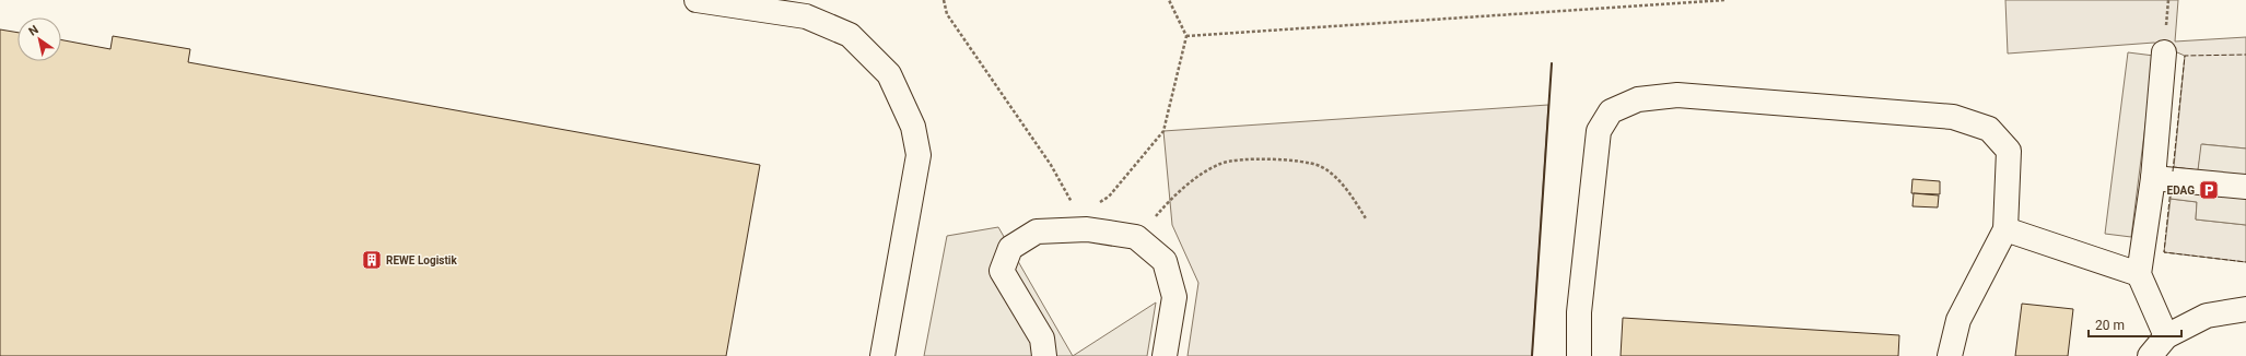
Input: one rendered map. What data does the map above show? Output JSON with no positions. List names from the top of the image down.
{
  "places": {
    "parking": ["EDAG"],
    "building": ["REWE Logistik"]
  },
  "scale_bar": "20 m",
  "north": "top left"
}
